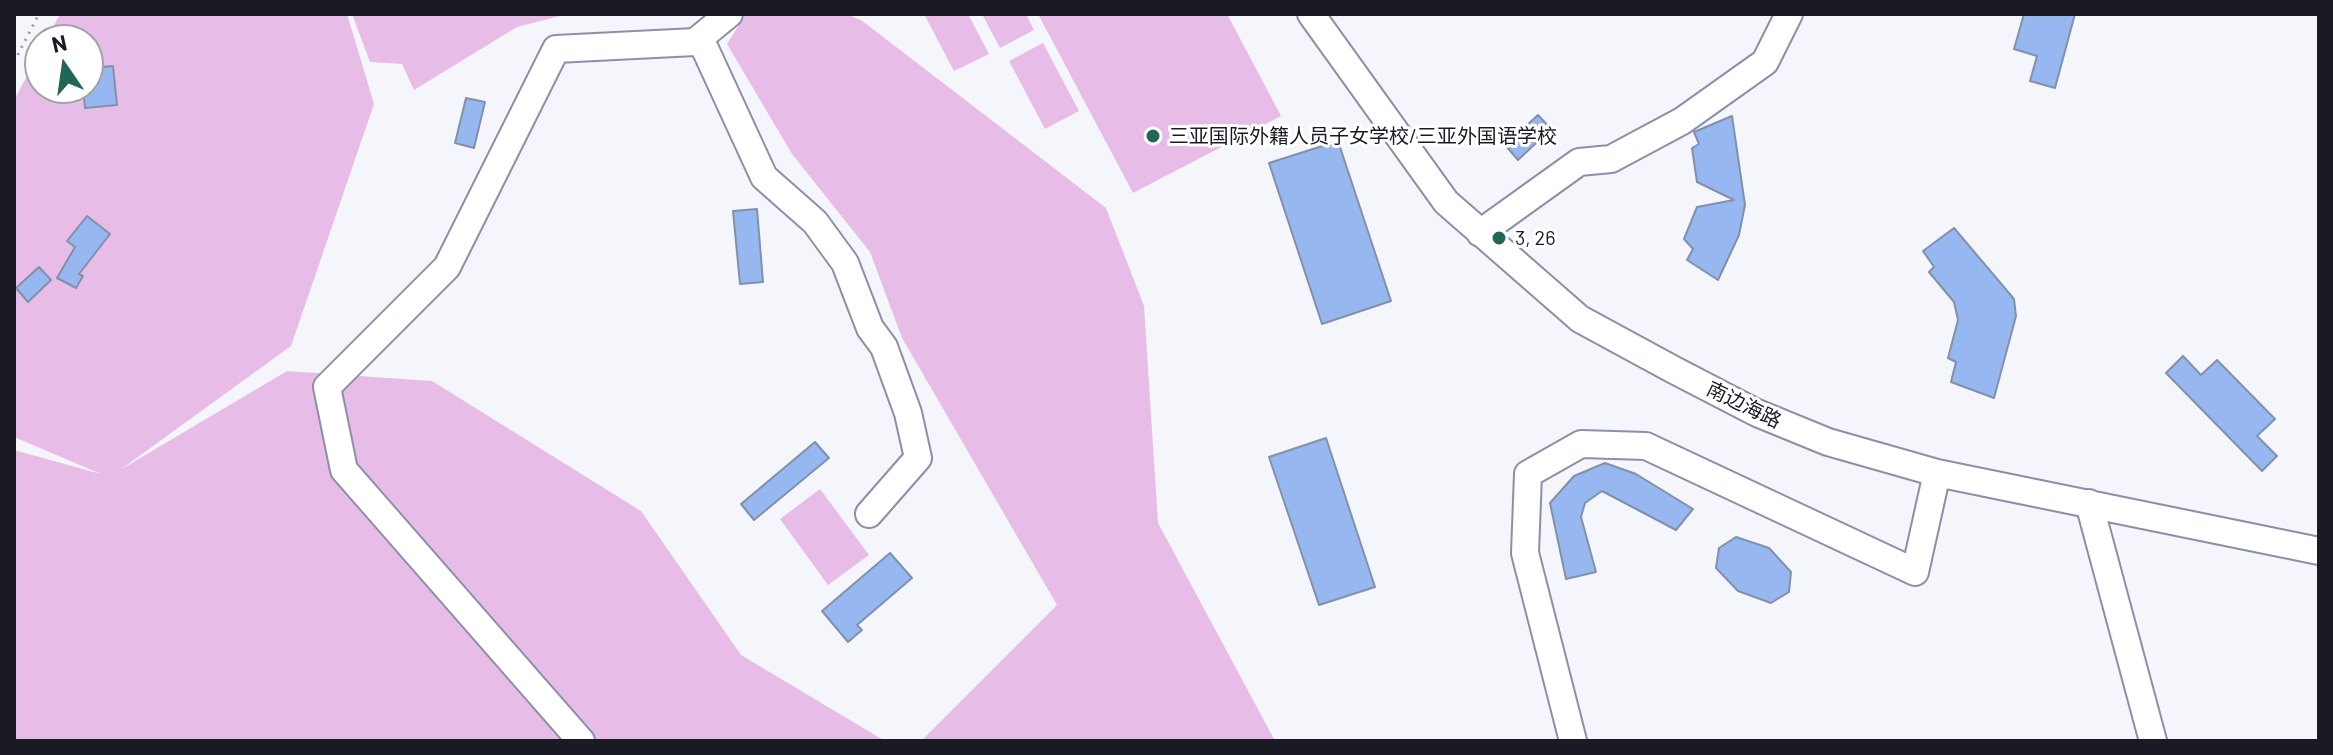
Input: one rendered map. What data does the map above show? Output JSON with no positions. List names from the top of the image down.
{
  "streets": {
    "street": ["南边海路"]
  },
  "places": ["三亚国际外籍人员子女学校/三亚外国语学校", "3, 26"],
  "north": "top"
}
